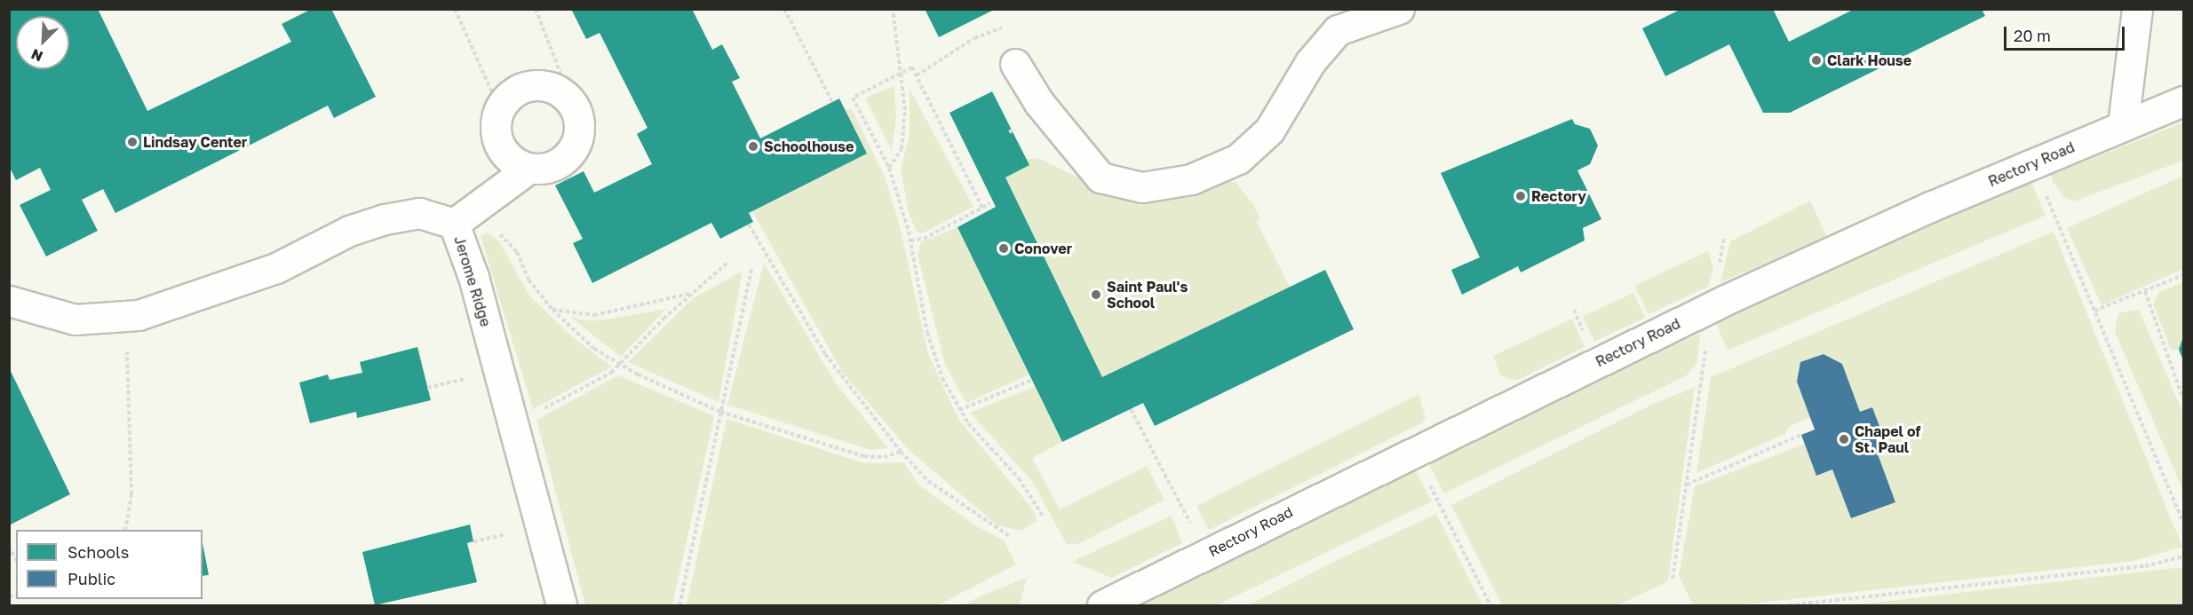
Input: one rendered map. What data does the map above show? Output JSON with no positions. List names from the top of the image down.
{
  "streets": {
    "street": ["Rectory Road", "Jerome Ridge"]
  },
  "places": [
    "Clark House",
    "Lindsay Center",
    "Schoolhouse",
    "Rectory",
    "Conover",
    "Saint Paul's School",
    "Chapel of St. Paul"
  ],
  "legend": ["Schools", "Public"],
  "scale_bar": "20 m",
  "north": "bottom left"
}
